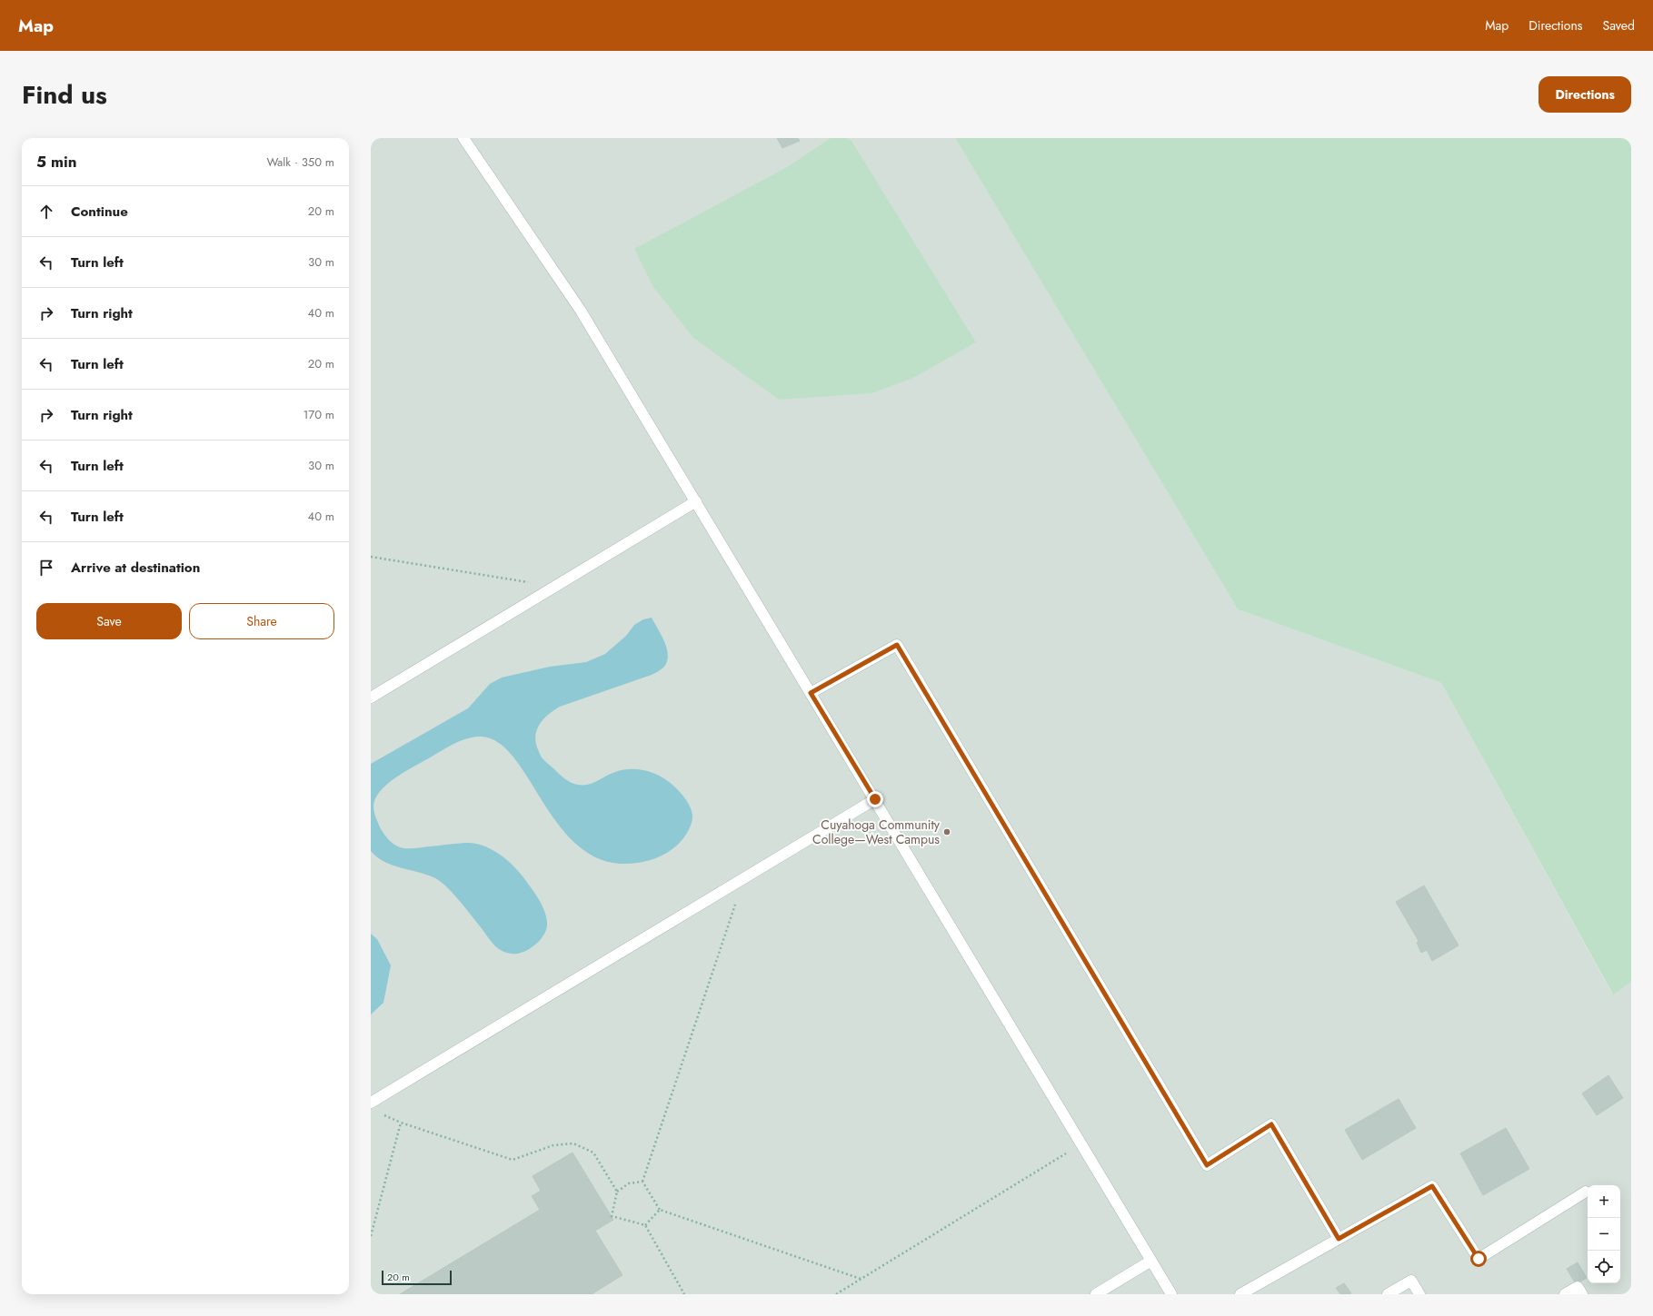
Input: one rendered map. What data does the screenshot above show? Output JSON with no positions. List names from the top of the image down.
{
  "places": ["Cuyahoga Community College—West Campus"],
  "scale_bar": "20 m",
  "page": {
    "header": "Map",
    "nav": ["Map", "Directions", "Saved"],
    "title": "Find us",
    "buttons": [
      "Directions",
      ["Save", "Share"]
    ],
    "heading": ["5 min", "Walk · 350 m"],
    "list": [
      ["Continue", "20 m"],
      ["Turn left", "30 m"],
      ["Turn right", "40 m"],
      ["Turn left", "20 m"],
      ["Turn right", "170 m"],
      ["Turn left", "30 m"],
      ["Turn left", "40 m"],
      "Arrive at destination"
    ],
    "map_buttons": ["+", "−"],
    "scale": "20 m"
  }
}
